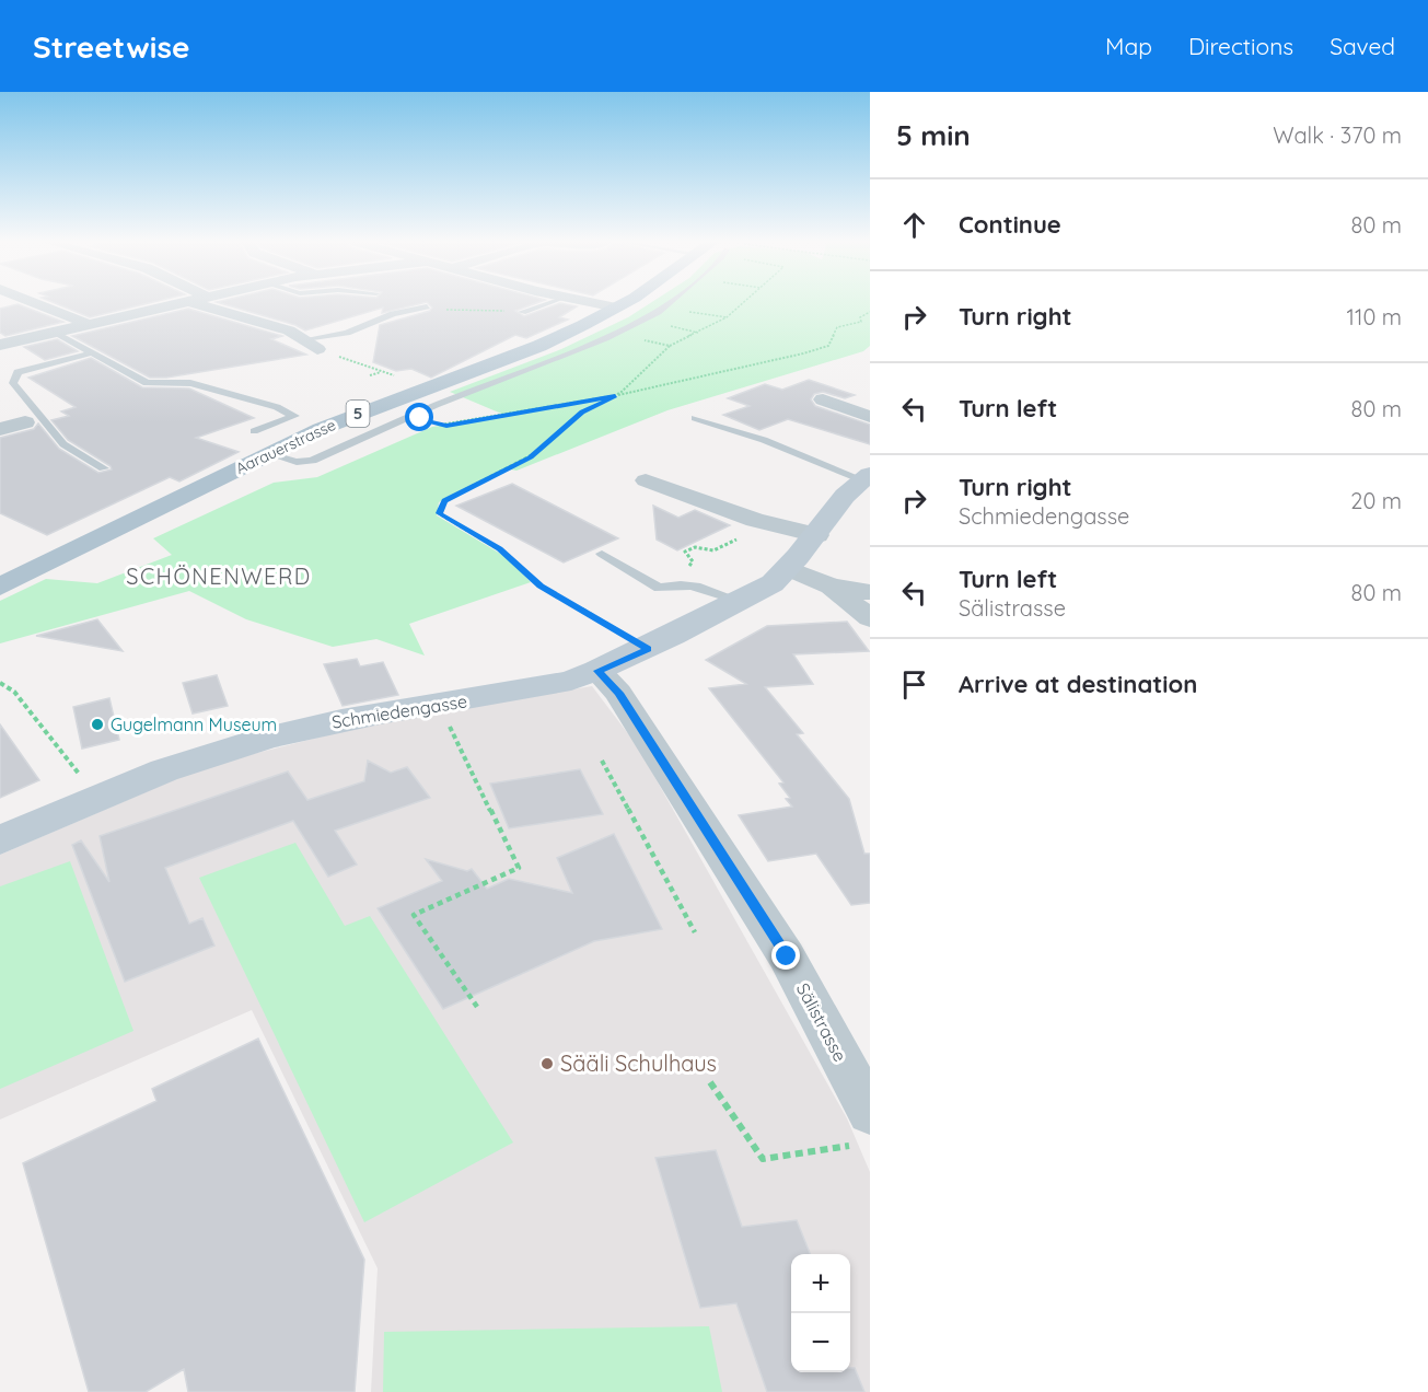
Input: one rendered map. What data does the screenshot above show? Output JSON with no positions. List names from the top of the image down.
{
  "streets": {
    "main road": ["5", "Aarauerstrasse"],
    "street": ["Schmiedengasse", "Sälistrasse"]
  },
  "crossings": [
    ["Schmiedengasse", "Sälistrasse"]
  ],
  "districts": ["SCHÖNENWERD"],
  "places": ["Gugelmann Museum", "Sääli Schulhaus"],
  "page": {
    "header": "Streetwise",
    "nav": ["Map", "Directions", "Saved"],
    "heading": ["5 min", "Walk · 370 m"],
    "list": [
      ["Continue", "80 m"],
      ["Turn right", "110 m"],
      ["Turn left", "80 m"],
      ["Turn right", "Schmiedengasse", "20 m"],
      ["Turn left", "Sälistrasse", "80 m"],
      "Arrive at destination"
    ],
    "map_buttons": ["+", "−"]
  }
}
